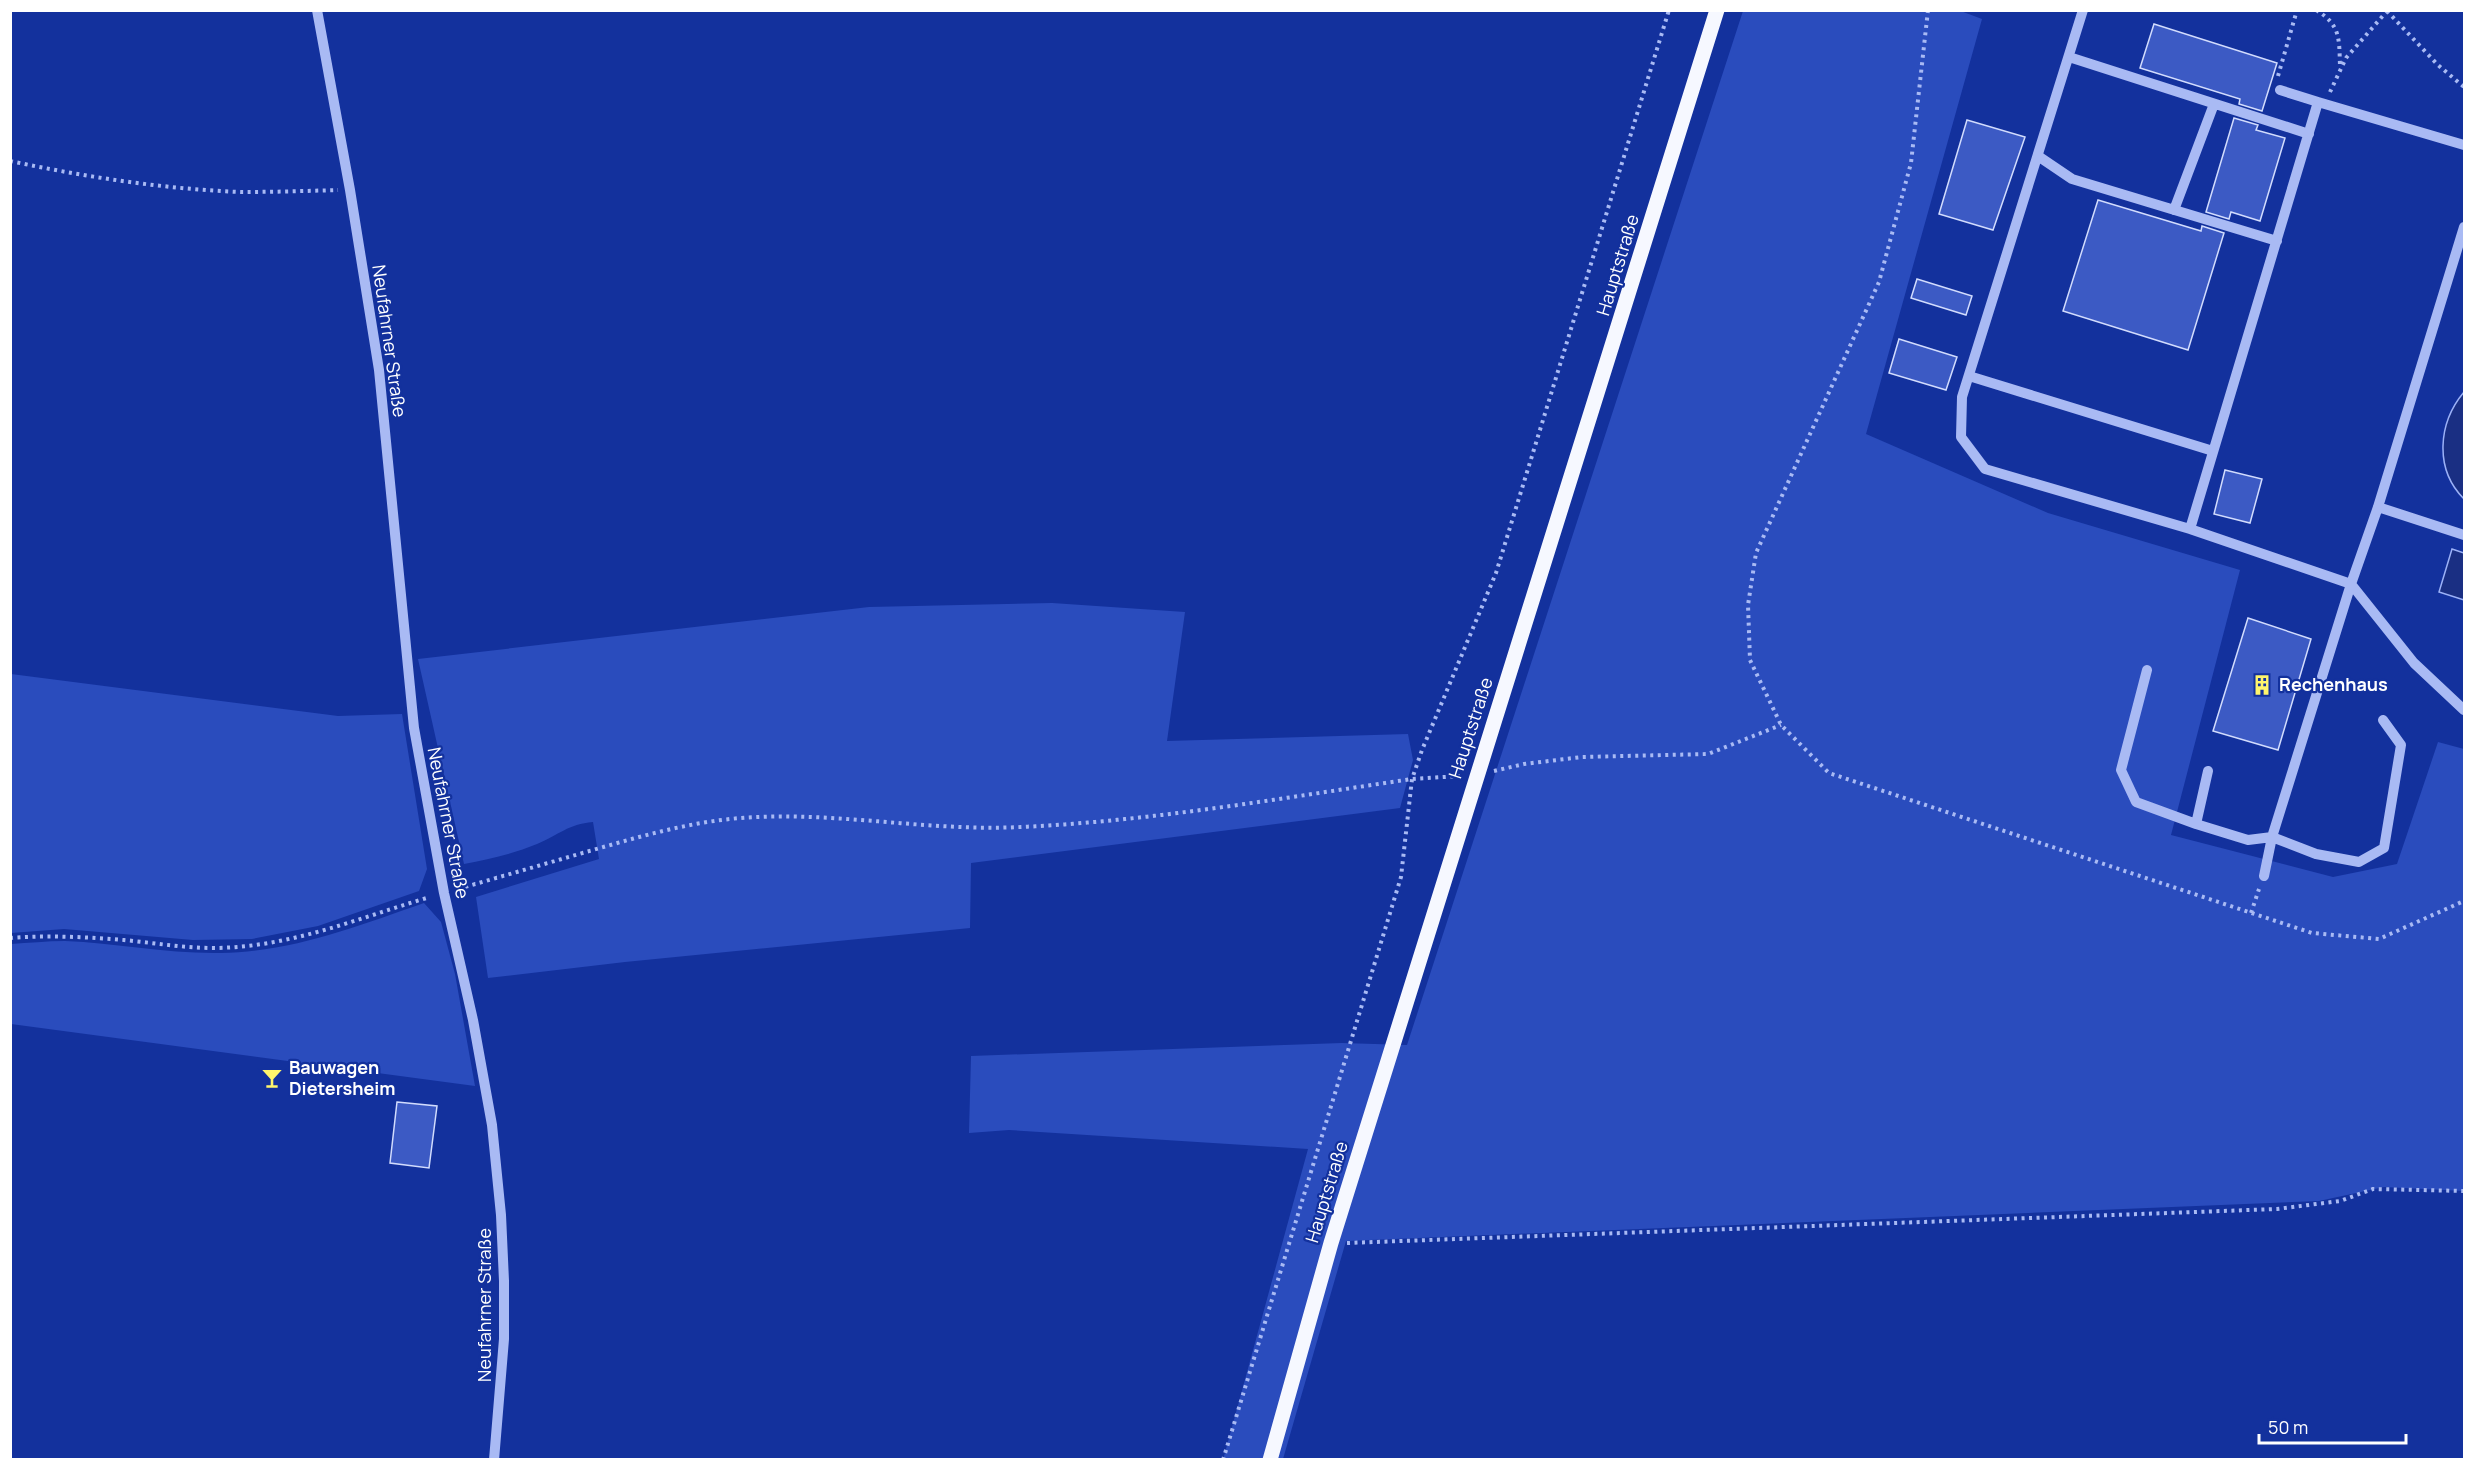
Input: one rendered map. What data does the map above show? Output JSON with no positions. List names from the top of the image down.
{
  "streets": {
    "main road": ["Hauptstraße"],
    "street": ["Neufahrner Straße"]
  },
  "places": {
    "building": ["Rechenhaus"],
    "bar": ["Bauwagen Dietersheim"]
  },
  "scale_bar": "50 m"
}
